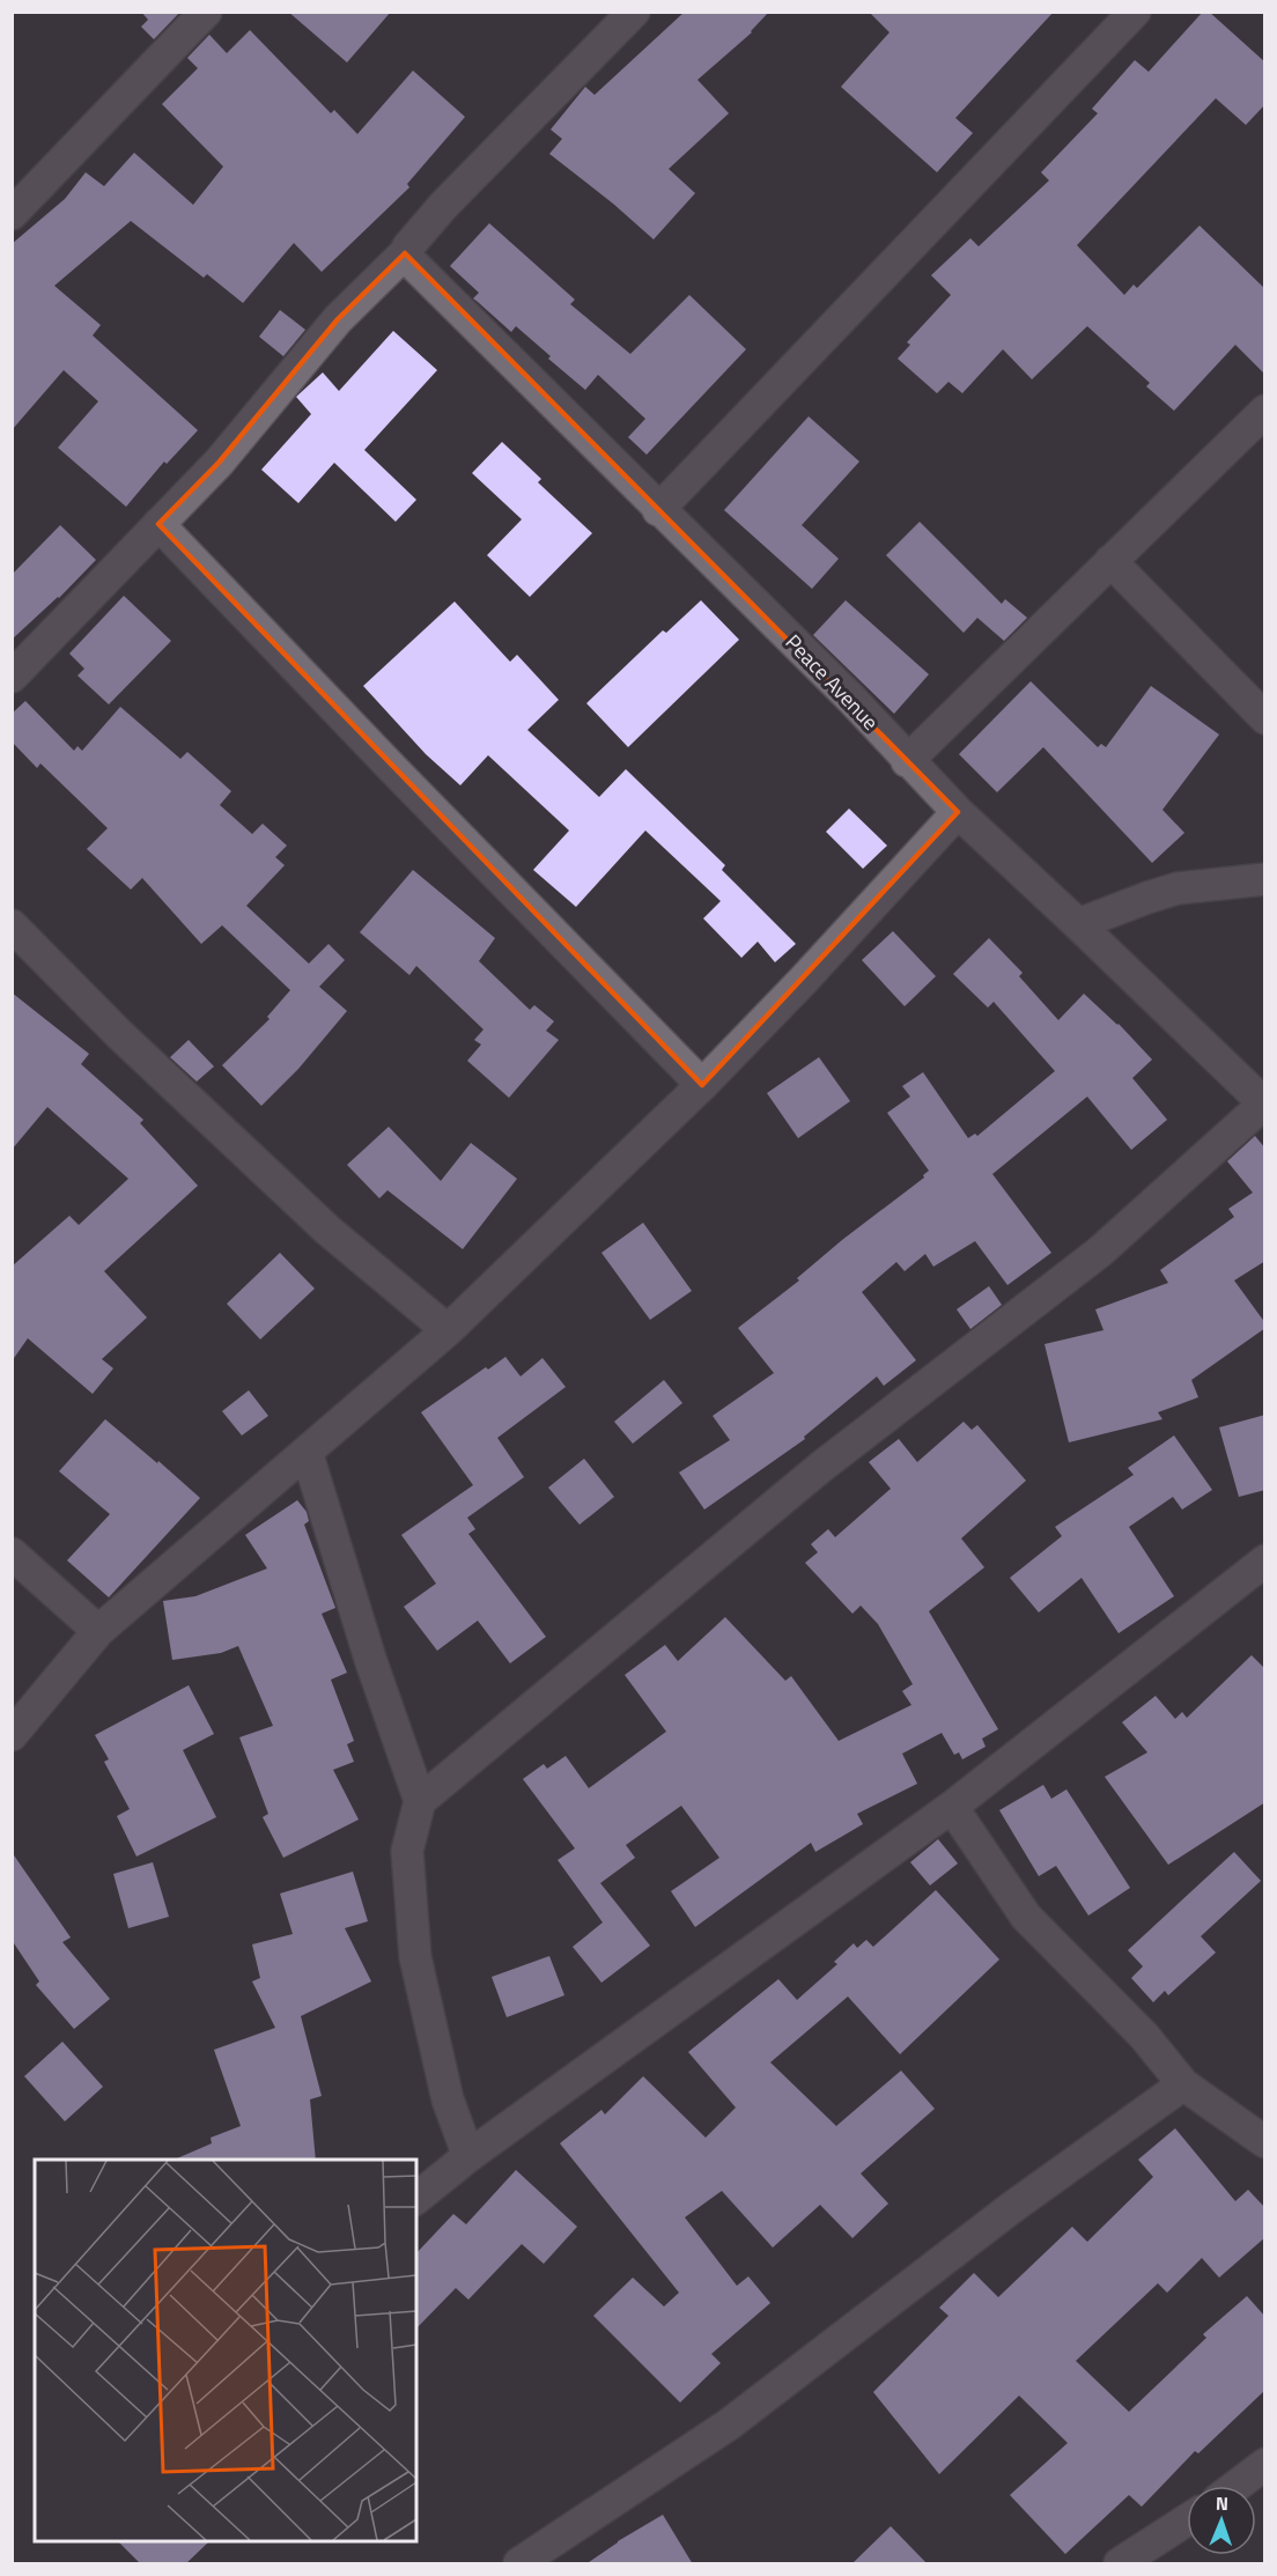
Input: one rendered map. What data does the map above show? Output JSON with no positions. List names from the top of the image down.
{
  "streets": {
    "street": ["Peace Avenue"]
  },
  "north": "top"
}
